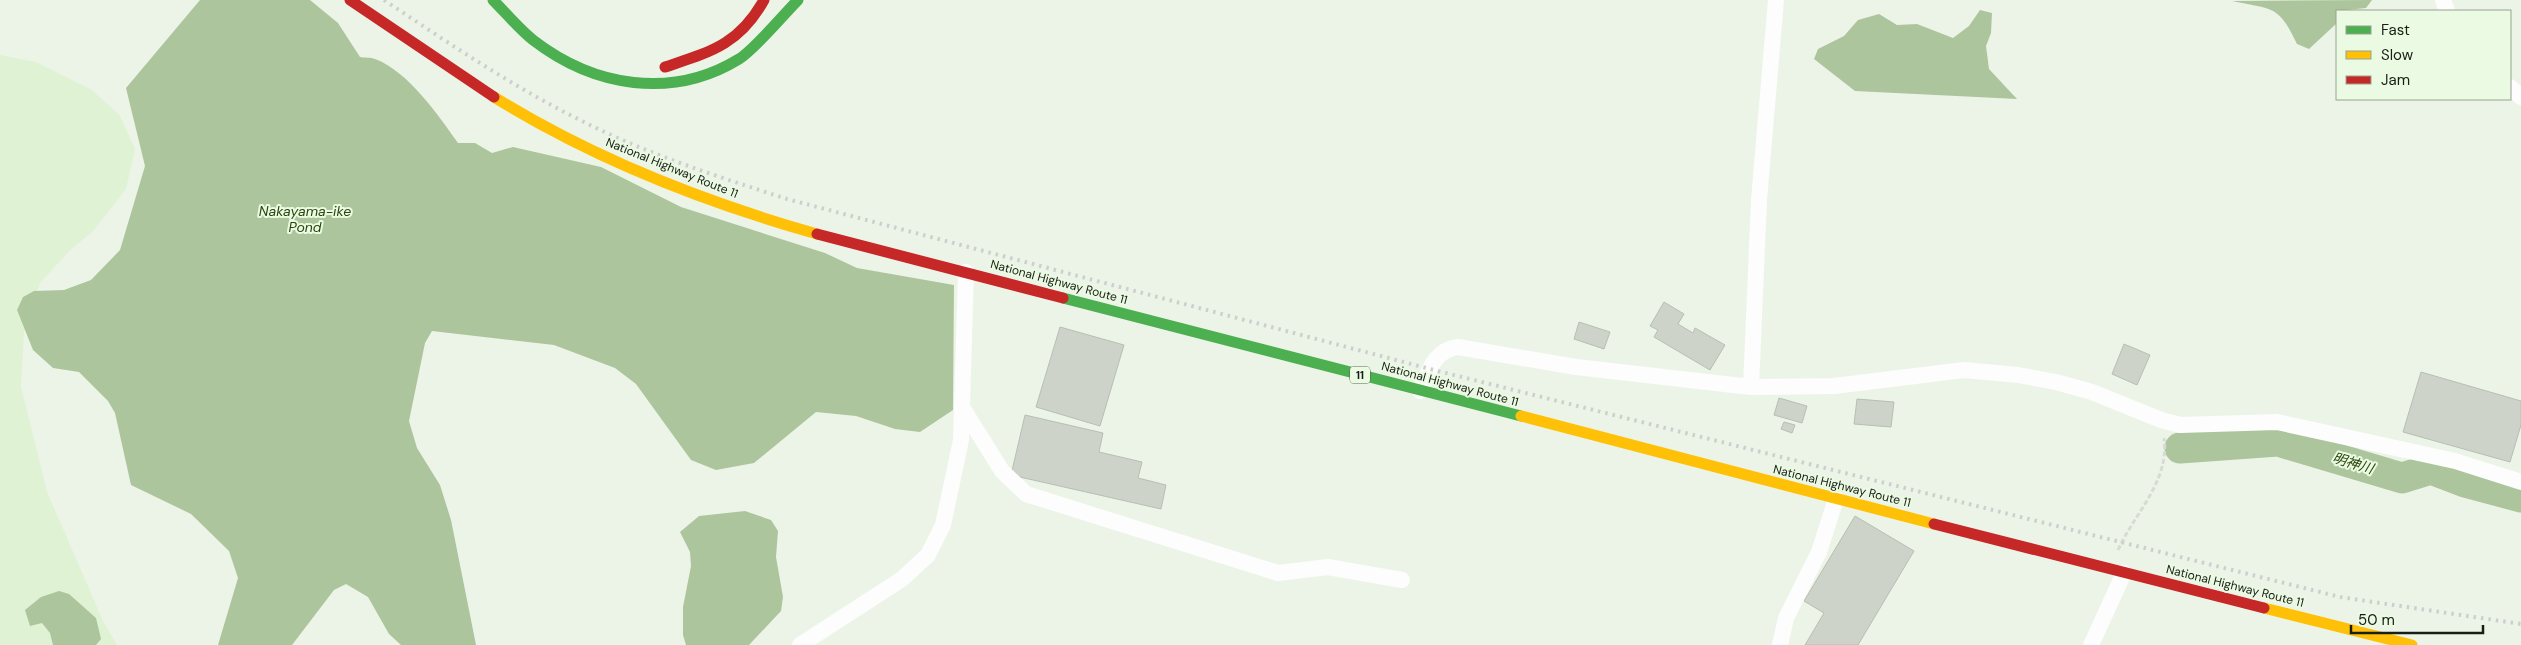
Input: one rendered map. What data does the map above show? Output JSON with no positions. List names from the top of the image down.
{
  "streets": {
    "highway": ["National Highway Route 11", "11"]
  },
  "water": ["Nakayama-ike Pond", "明神川"],
  "legend": ["Fast", "Slow", "Jam"],
  "scale_bar": "50 m"
}
